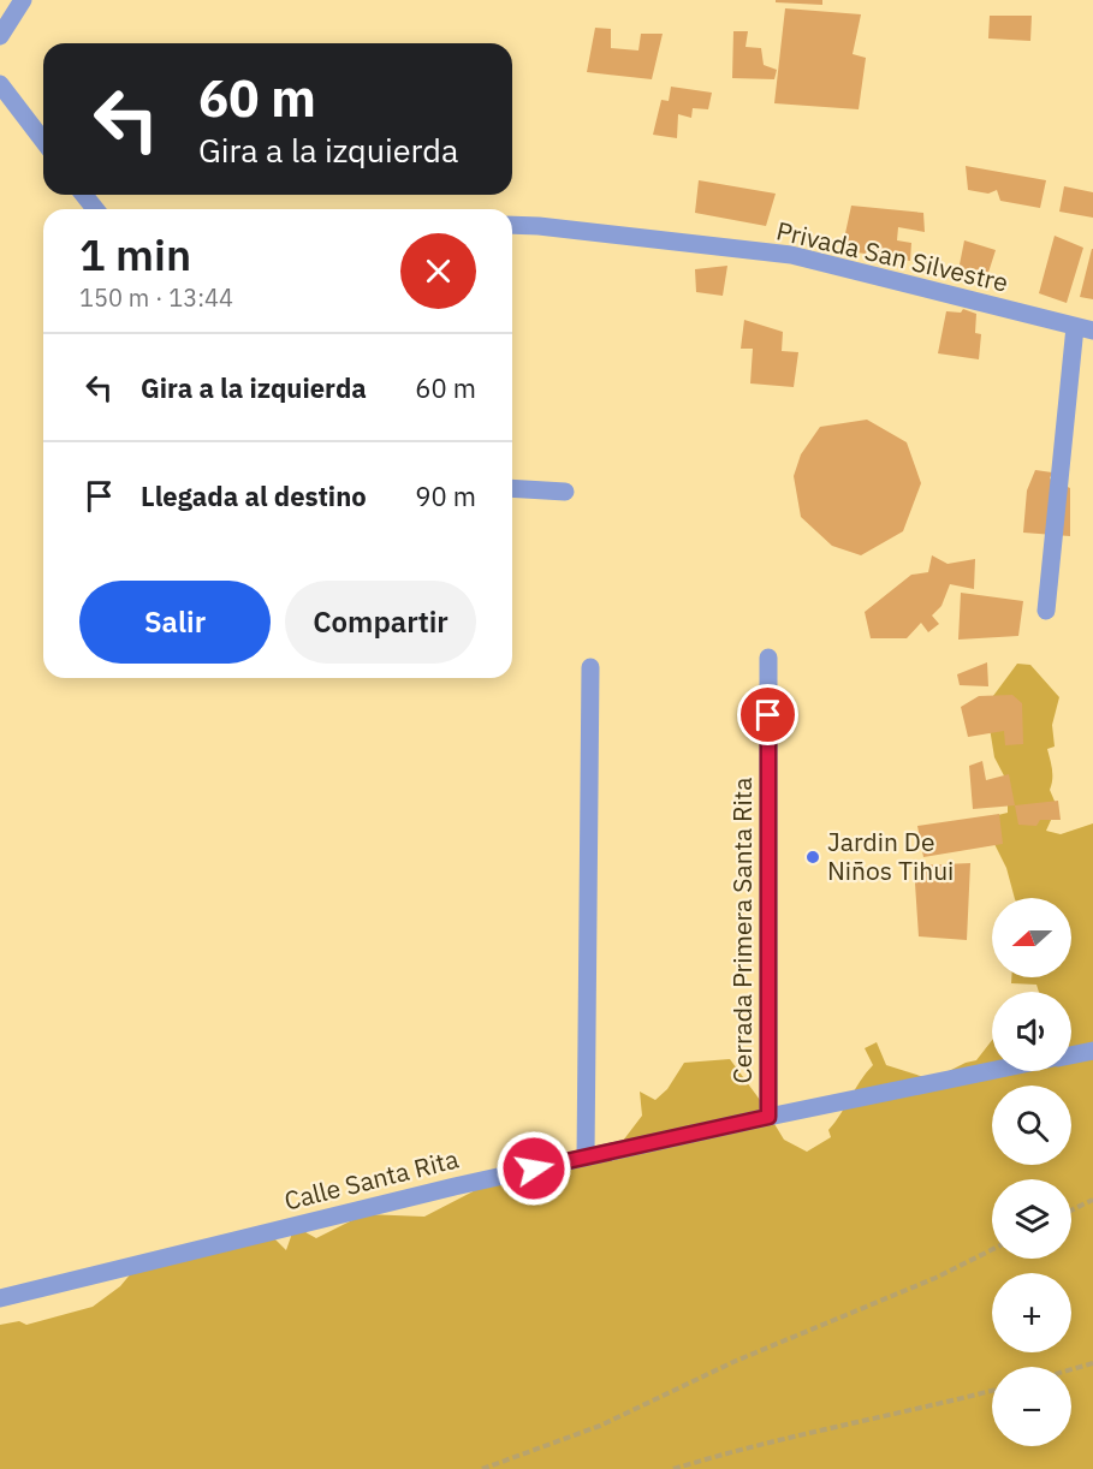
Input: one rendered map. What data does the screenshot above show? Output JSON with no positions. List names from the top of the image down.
{
  "streets": {
    "street": ["Privada San Silvestre", "Cerrada Primera Santa Rita", "Calle Santa Rita"]
  },
  "crossings": [
    ["Cerrada Primera Santa Rita", "Calle Santa Rita"]
  ],
  "places": ["Jardin De Niños Tihui"],
  "north": "left",
  "page": {
    "turn": ["60 m", "Gira a la izquierda"],
    "heading": ["1 min", "150 m · 13:44"],
    "list": [
      {
        "name": "Gira a la izquierda",
        "value": "60 m"
      },
      {
        "name": "Llegada al destino",
        "value": "90 m"
      }
    ],
    "buttons": ["Salir", "Compartir"],
    "map_buttons": ["+", "−"]
  }
}
